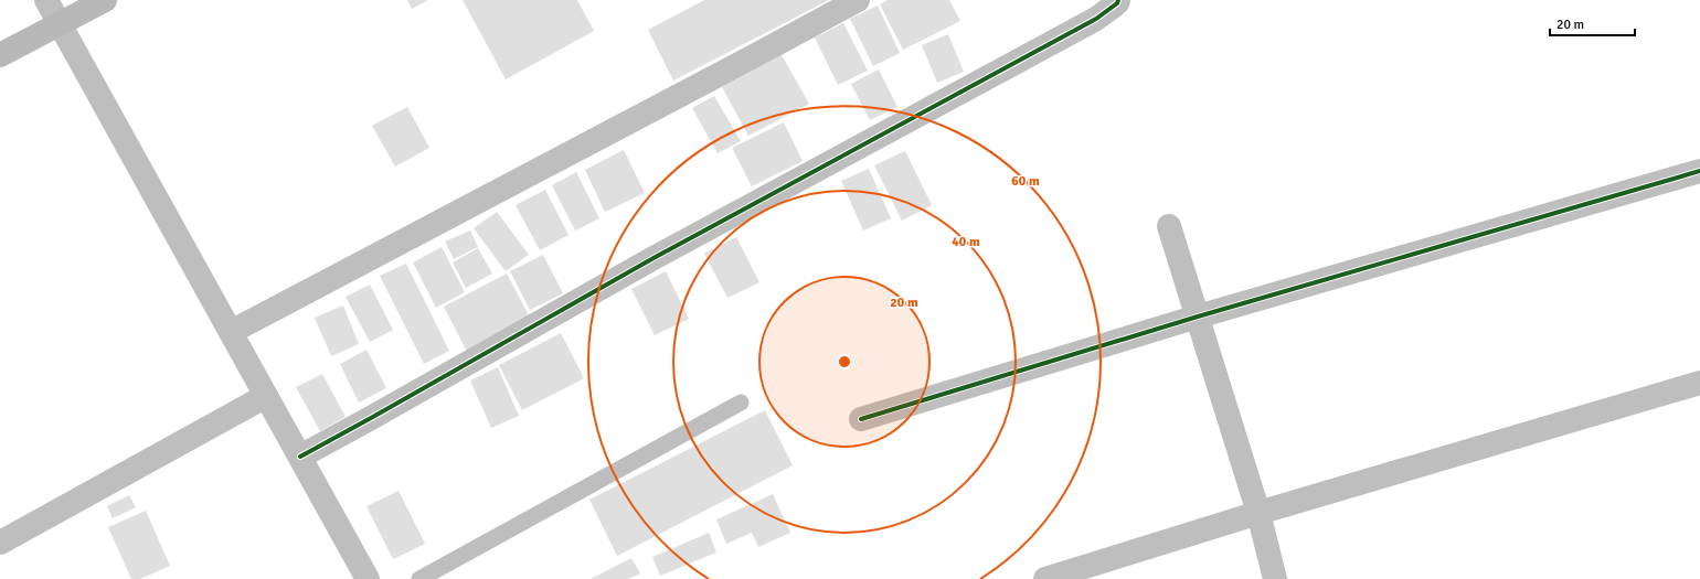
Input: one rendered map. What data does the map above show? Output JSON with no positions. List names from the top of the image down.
{
  "scale_bar": "20 m",
  "rings": ["60 m", "40 m", "20 m"]
}
